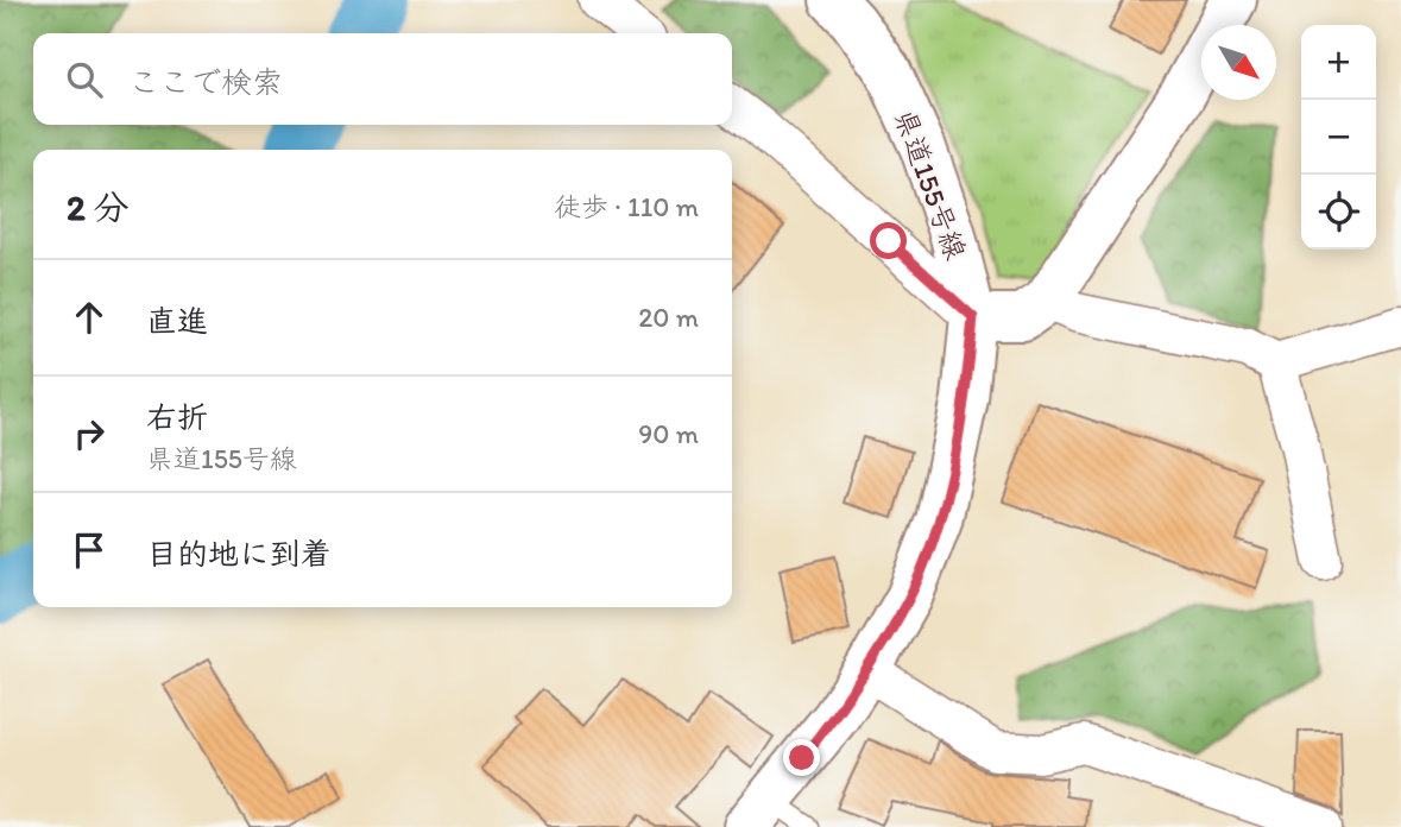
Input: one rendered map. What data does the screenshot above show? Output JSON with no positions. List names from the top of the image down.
{
  "streets": {
    "main road": ["県道155号線"]
  },
  "north": "bottom right",
  "page": {
    "map_buttons": ["+", "−"],
    "search": "ここで検索",
    "heading": ["2 分", "徒歩 · 110 m"],
    "list": [
      ["直進", "20 m"],
      ["右折", "県道155号線", "90 m"],
      "目的地に到着"
    ]
  }
}
